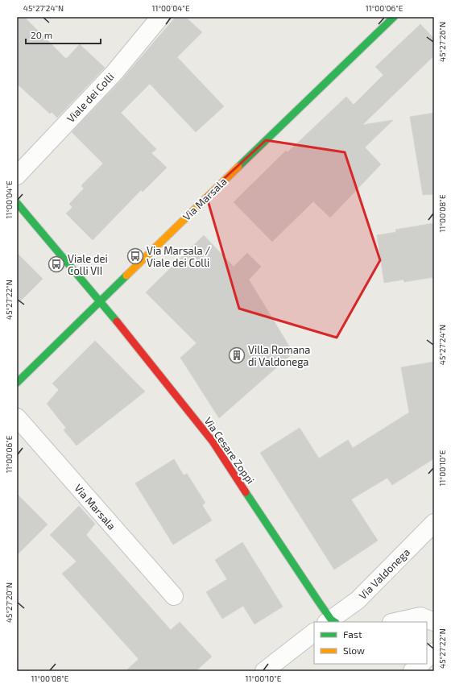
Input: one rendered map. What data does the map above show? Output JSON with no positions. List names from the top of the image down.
{
  "streets": {
    "street": [
      "Viale dei Colli",
      "Via Marsala",
      "Via Cesare Zoppi",
      "Via Valdonega"
    ]
  },
  "crossings": [
    ["Via Marsala", "Via Cesare Zoppi"],
    ["Via Cesare Zoppi", "Via Valdonega"]
  ],
  "places": {
    "bus stop": ["Via Marsala / Viale dei Colli", "Viale dei Colli VII"],
    "building": ["Villa Romana di Valdonega"]
  },
  "legend": ["Fast", "Slow"],
  "scale_bar": "20 m",
  "coordinates": [
    "45°27'24\"N",
    "11°00'04\"E",
    "11°00'06\"E",
    "45°27'26\"N",
    "11°00'08\"E",
    "45°27'22\"N",
    "11°00'10\"E",
    "45°27'20\"N"
  ]
}
